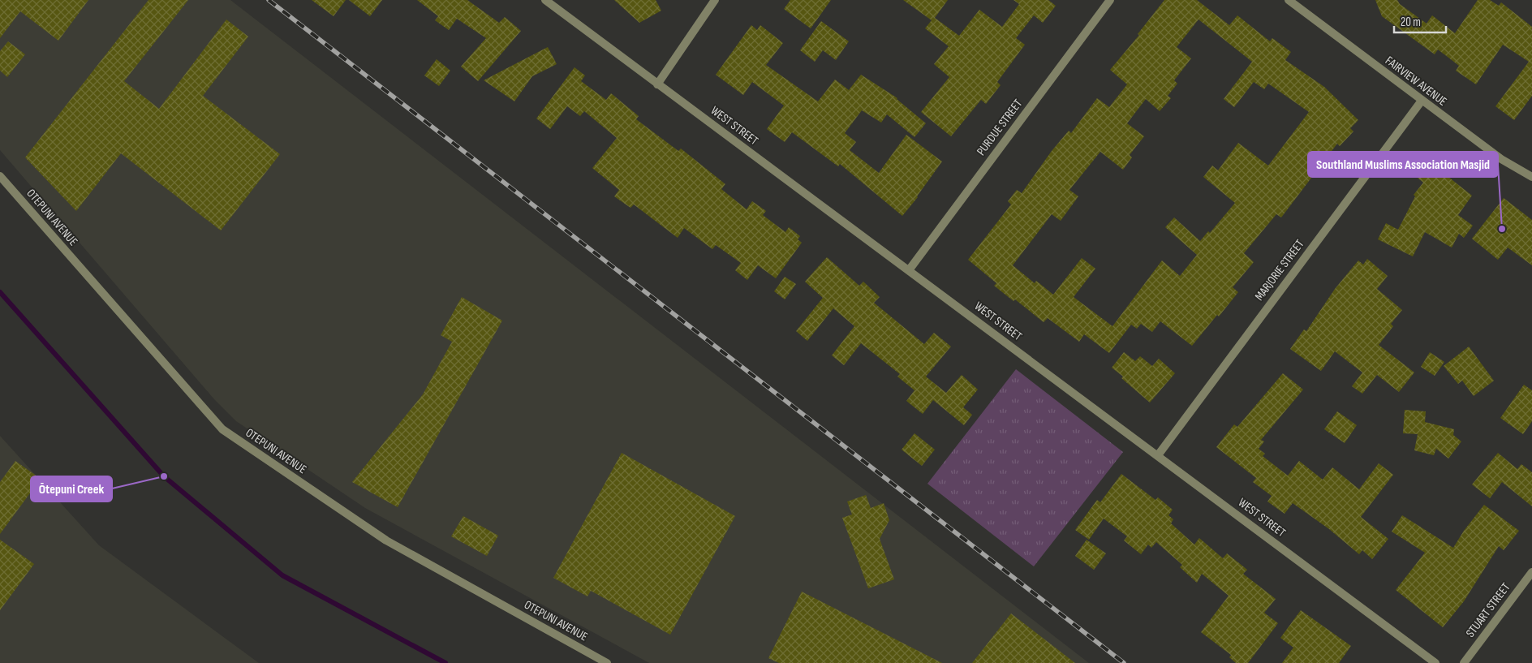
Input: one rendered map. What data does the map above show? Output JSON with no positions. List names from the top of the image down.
{
  "streets": {
    "street": [
      "FAIRVIEW AVENUE",
      "WEST STREET",
      "PURDUE STREET",
      "OTEPUNI AVENUE",
      "MARJORIE STREET",
      "STUART STREET"
    ]
  },
  "crossings": [
    ["FAIRVIEW AVENUE", "MARJORIE STREET"],
    ["WEST STREET", "PURDUE STREET"],
    ["WEST STREET", "MARJORIE STREET"]
  ],
  "places": ["Southland Muslims Association Masjid", "Ōtepuni Creek"],
  "scale_bar": "20 m"
}
